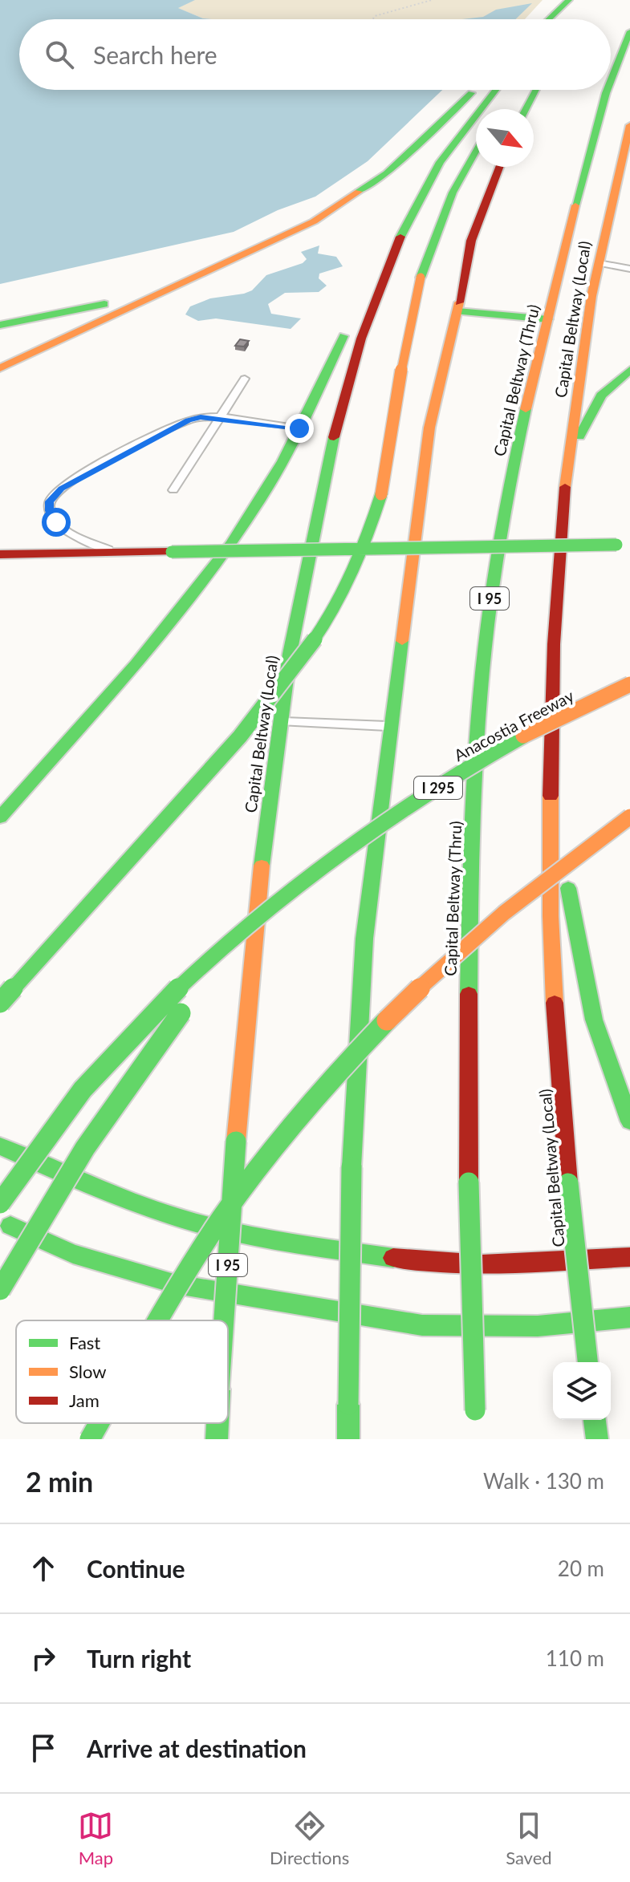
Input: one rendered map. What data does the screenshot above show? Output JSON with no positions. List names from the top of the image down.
{
  "streets": {
    "highway": [
      "Capital Beltway (Local)",
      "Capital Beltway (Thru)",
      "I 95",
      "Anacostia Freeway",
      "I 295"
    ]
  },
  "legend": ["Fast", "Slow", "Jam"],
  "north": "bottom right",
  "page": {
    "search": "Search here",
    "heading": ["2 min", "Walk · 130 m"],
    "list": [
      ["Continue", "20 m"],
      ["Turn right", "110 m"],
      "Arrive at destination"
    ],
    "nav": ["Map", "Directions", "Saved"]
  }
}
